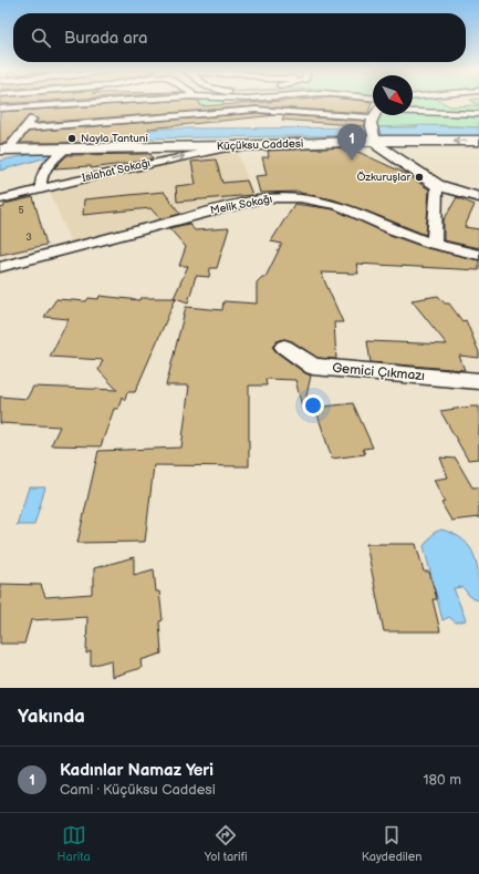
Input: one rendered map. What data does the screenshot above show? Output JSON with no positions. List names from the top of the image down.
{
  "streets": {
    "main road": ["Küçüksu Caddesi"],
    "street": ["Islahat Sokağı", "Melik Sokağı", "Gemici Çıkmazı"]
  },
  "crossings": [
    ["Küçüksu Caddesi", "Islahat Sokağı"]
  ],
  "places": ["Nayla Tantuni", "Özkuruşlar"],
  "house_numbers": ["5", "3"],
  "north": "bottom right",
  "page": {
    "search": "Burada ara",
    "pins": "1",
    "heading": "Yakında",
    "list": [
      {
        "mark": "1",
        "name": "Kadınlar Namaz Yeri",
        "note": "Cami · Küçüksu Caddesi",
        "value": "180 m"
      }
    ],
    "nav": ["Harita", "Yol tarifi", "Kaydedilen"]
  }
}
